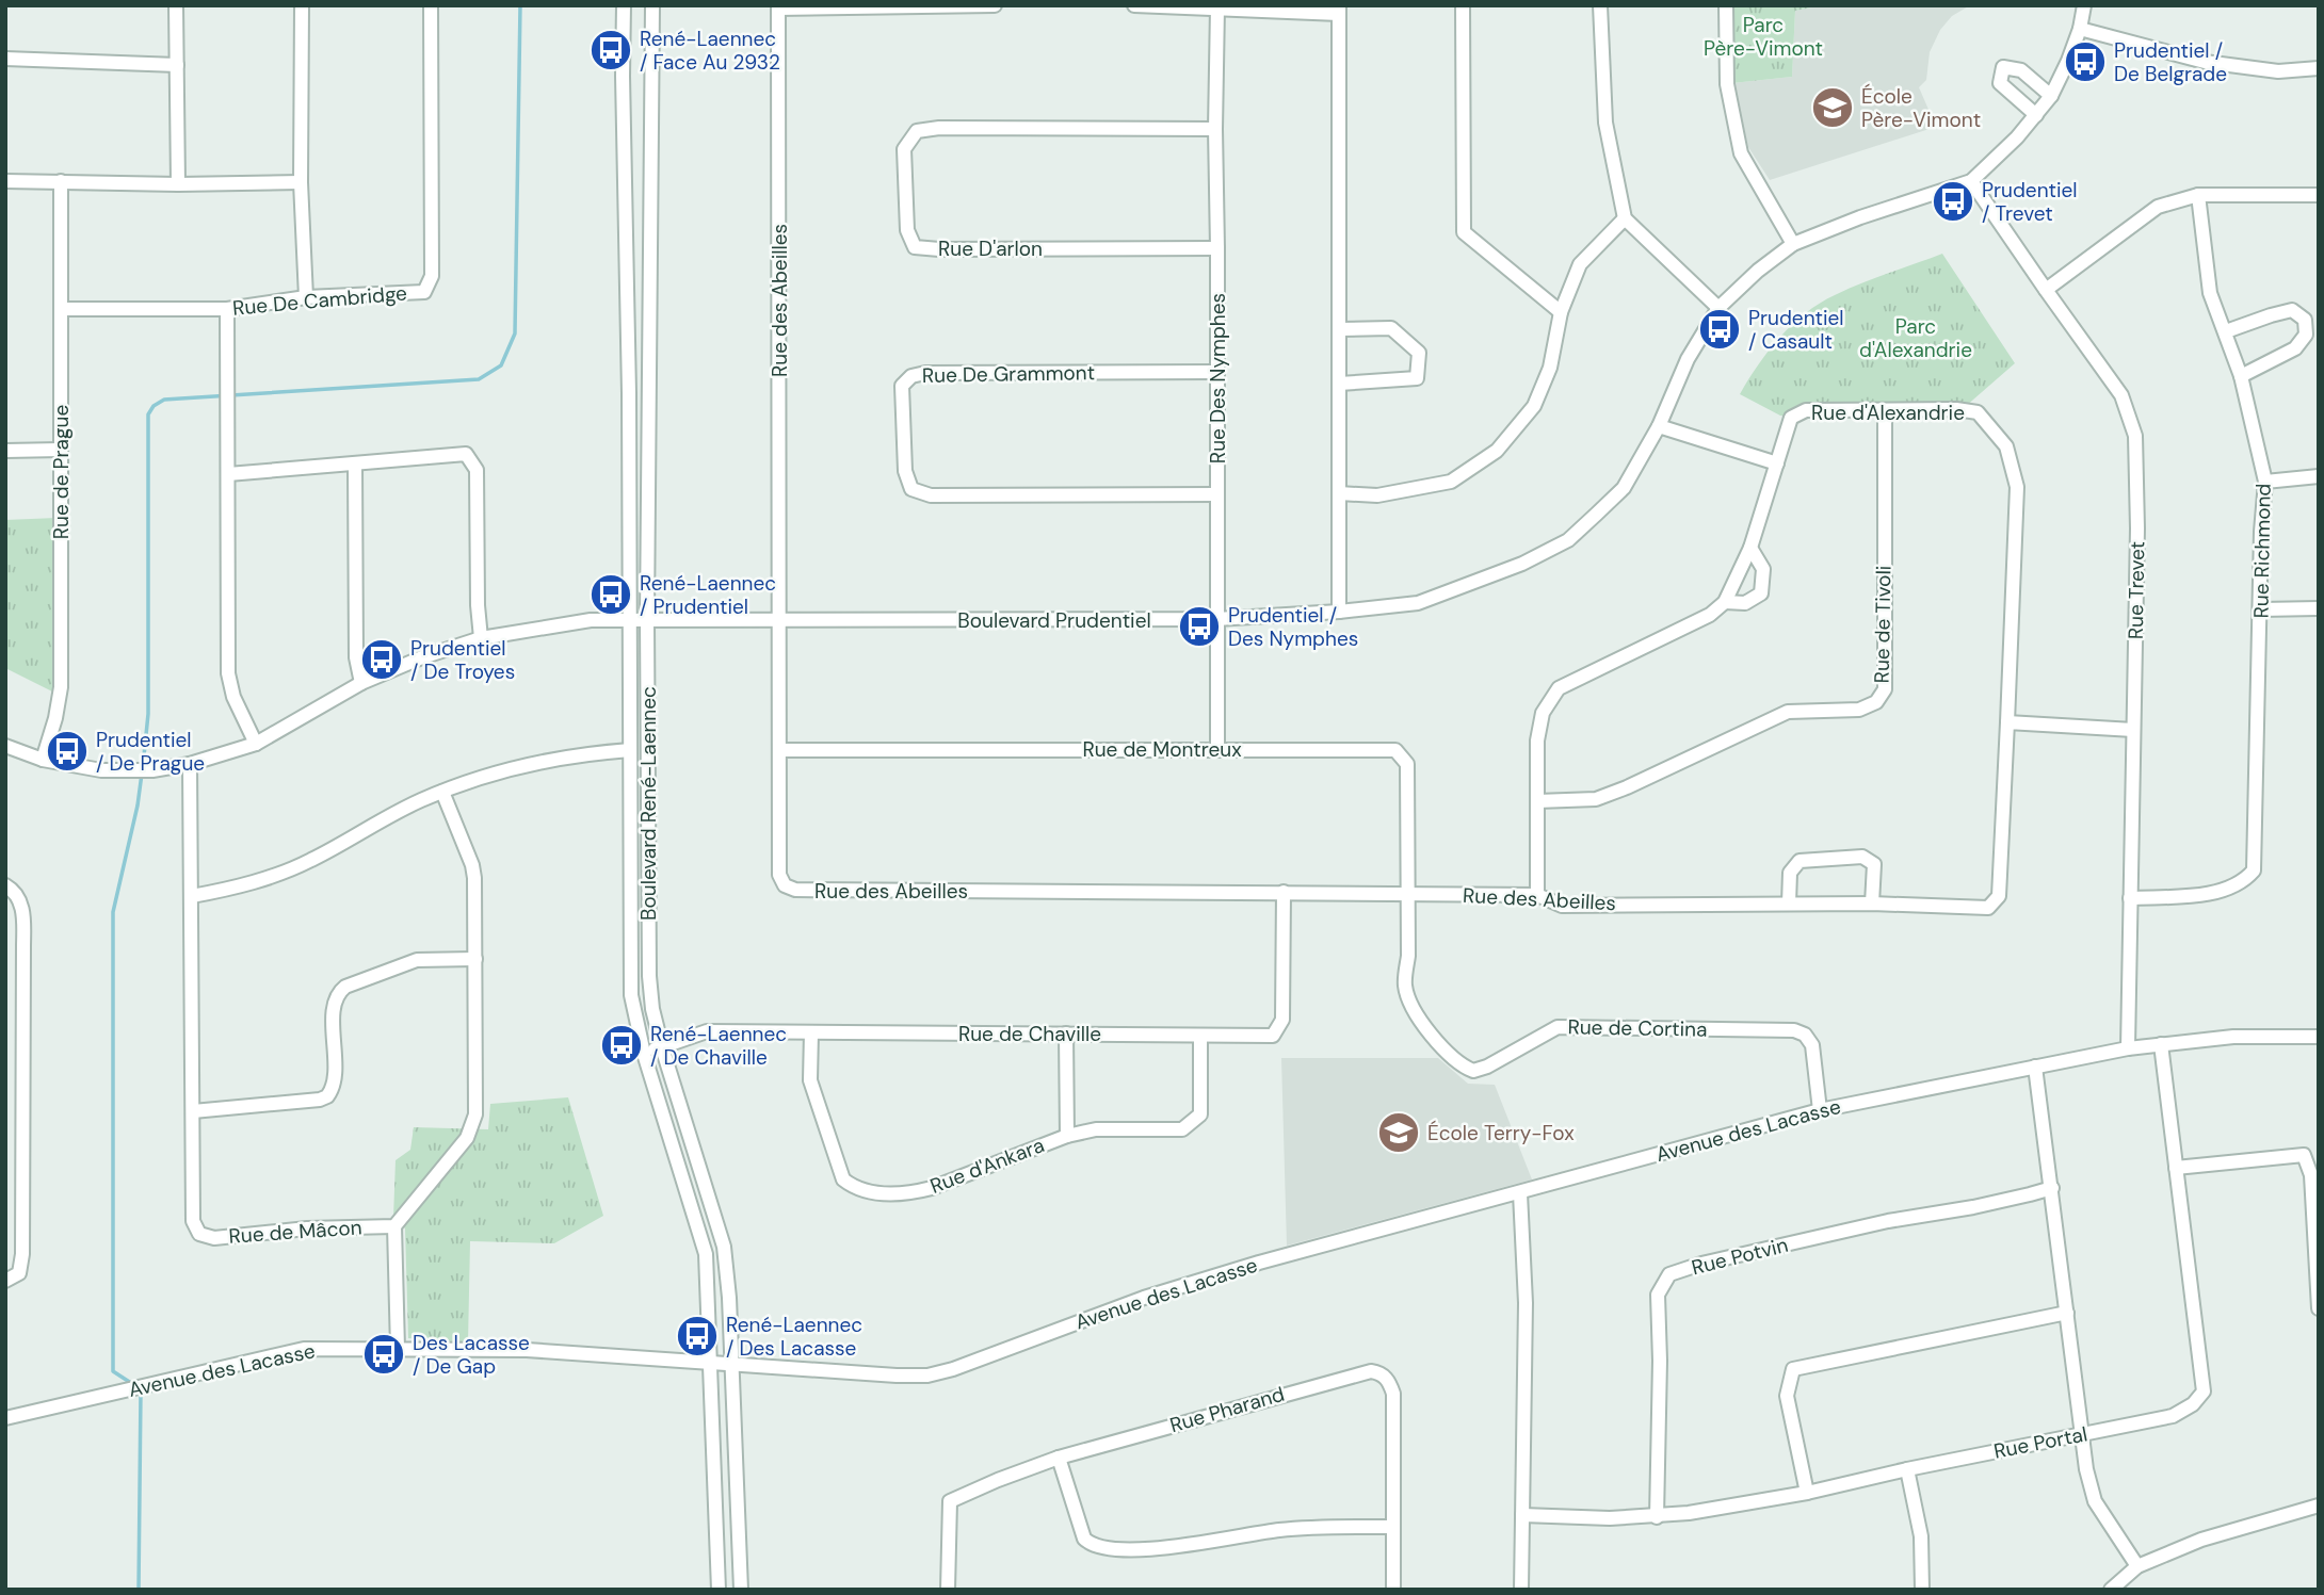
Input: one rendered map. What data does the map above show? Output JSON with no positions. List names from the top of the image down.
{
  "streets": {
    "street": [
      "Rue D'arlon",
      "Rue De Cambridge",
      "Rue des Abeilles",
      "Rue De Grammont",
      "Rue Des Nymphes",
      "Rue d'Alexandrie",
      "Rue de Prague",
      "Rue Richmond",
      "Rue Trevet",
      "Boulevard Prudentiel",
      "Rue de Tivoli",
      "Rue de Montreux",
      "Boulevard René-Laennec",
      "Rue de Cortina",
      "Rue de Chaville",
      "Avenue des Lacasse",
      "Rue d'Ankara",
      "Rue de Mâcon",
      "Rue Potvin",
      "Rue Pharand",
      "Rue Portal"
    ]
  },
  "crossings": [
    ["Rue D'arlon", "Rue Des Nymphes"],
    ["Rue De Cambridge", "Rue de Prague"],
    ["Rue des Abeilles", "Rue d'Alexandrie"],
    ["Rue des Abeilles", "Boulevard Prudentiel"],
    ["Rue des Abeilles", "Rue de Montreux"],
    ["Rue des Abeilles", "Rue de Cortina"],
    ["Rue des Abeilles", "Rue de Chaville"],
    ["Rue De Grammont", "Rue Des Nymphes"],
    ["Rue Des Nymphes", "Boulevard Prudentiel"],
    ["Rue Des Nymphes", "Rue de Montreux"],
    ["Rue d'Alexandrie", "Rue de Tivoli"],
    ["Rue de Prague", "Boulevard Prudentiel"],
    ["Rue Richmond", "Rue Trevet"],
    ["Rue Trevet", "Boulevard Prudentiel"],
    ["Rue Trevet", "Avenue des Lacasse"],
    ["Boulevard Prudentiel", "Boulevard René-Laennec"],
    ["Boulevard Prudentiel", "Rue de Mâcon"],
    ["Rue de Montreux", "Rue de Cortina"],
    ["Boulevard René-Laennec", "Rue de Chaville"],
    ["Boulevard René-Laennec", "Avenue des Lacasse"],
    ["Rue de Cortina", "Avenue des Lacasse"],
    ["Rue de Chaville", "Rue d'Ankara"],
    ["Avenue des Lacasse", "Rue Portal"],
    ["Rue Potvin", "Rue Portal"]
  ],
  "parks": ["Parc Père-Vimont", "Parc d'Alexandrie"],
  "places": {
    "bus stop": [
      "René-Laennec / Face Au 2932",
      "Prudentiel / De Belgrade",
      "Prudentiel / Trevet",
      "Prudentiel / Casault",
      "René-Laennec / Prudentiel",
      "Prudentiel / Des Nymphes",
      "Prudentiel / De Troyes",
      "Prudentiel / De Prague",
      "René-Laennec / De Chaville",
      "René-Laennec / Des Lacasse",
      "Des Lacasse / De Gap"
    ],
    "school or university": ["École Père-Vimont", "École Terry-Fox"]
  }
}
